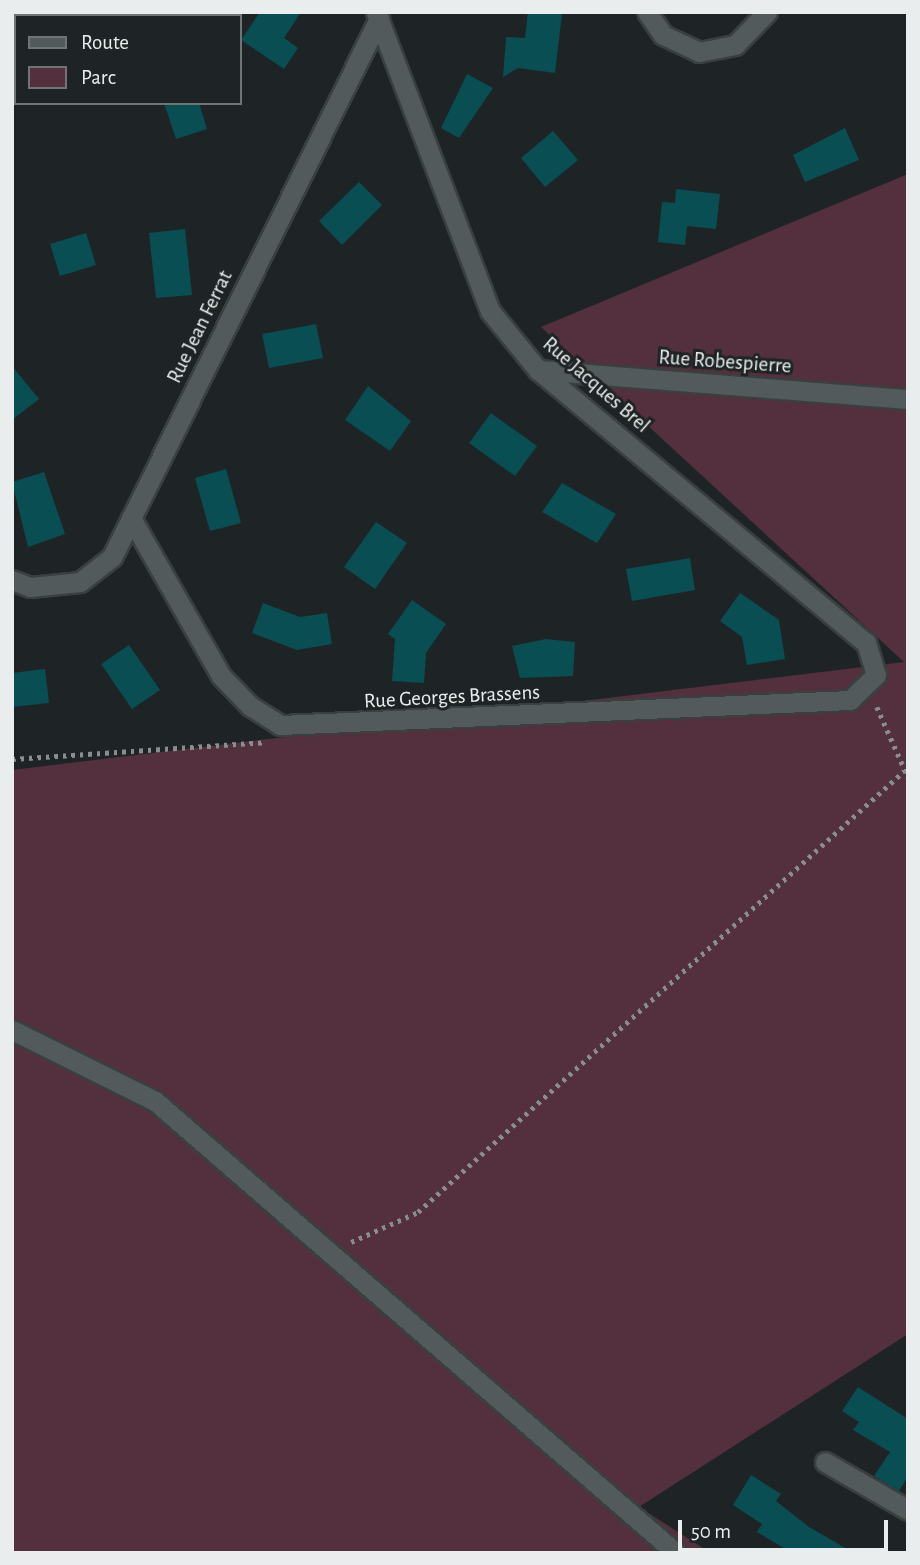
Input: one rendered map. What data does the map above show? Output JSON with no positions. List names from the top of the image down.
{
  "streets": {
    "street": [
      "Rue Jean Ferrat",
      "Rue Robespierre",
      "Rue Jacques Brel",
      "Rue Georges Brassens"
    ]
  },
  "crossings": [
    ["Rue Jean Ferrat", "Rue Jacques Brel"],
    ["Rue Robespierre", "Rue Jacques Brel"],
    ["Rue Jacques Brel", "Rue Georges Brassens"]
  ],
  "legend": ["Route", "Parc"],
  "scale_bar": "50 m"
}
